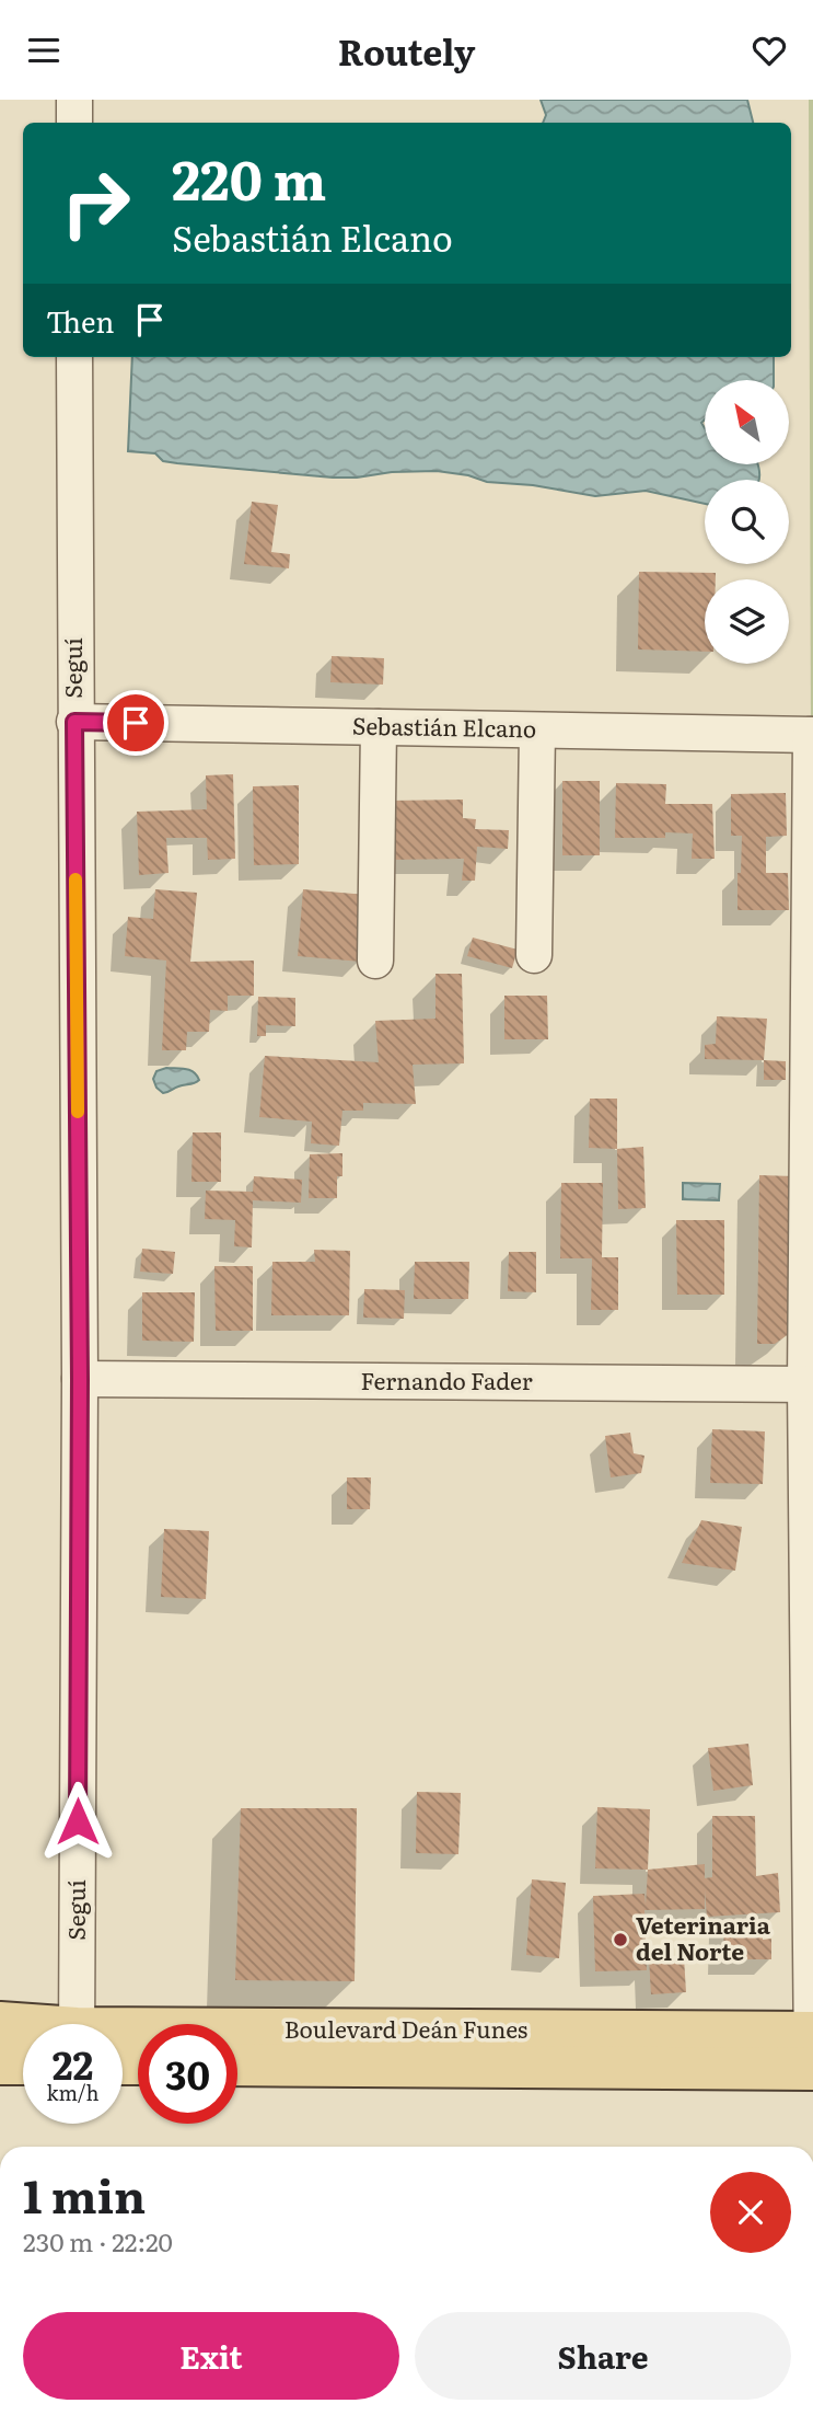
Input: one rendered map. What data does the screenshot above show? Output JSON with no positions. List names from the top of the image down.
{
  "streets": {
    "main road": ["Boulevard Deán Funes"],
    "street": ["Seguí", "Sebastián Elcano", "Fernando Fader"]
  },
  "crossings": [
    ["Seguí", "Sebastián Elcano"],
    ["Seguí", "Fernando Fader"]
  ],
  "places": ["Veterinaria del Norte"],
  "north": "top left",
  "page": {
    "header": "Routely",
    "turn": ["220 m", "Sebastián Elcano"],
    "then": "Then",
    "speed": "22 km/h",
    "limit": "30",
    "heading": ["1 min", "230 m · 22:20"],
    "buttons": ["Exit", "Share"]
  }
}
